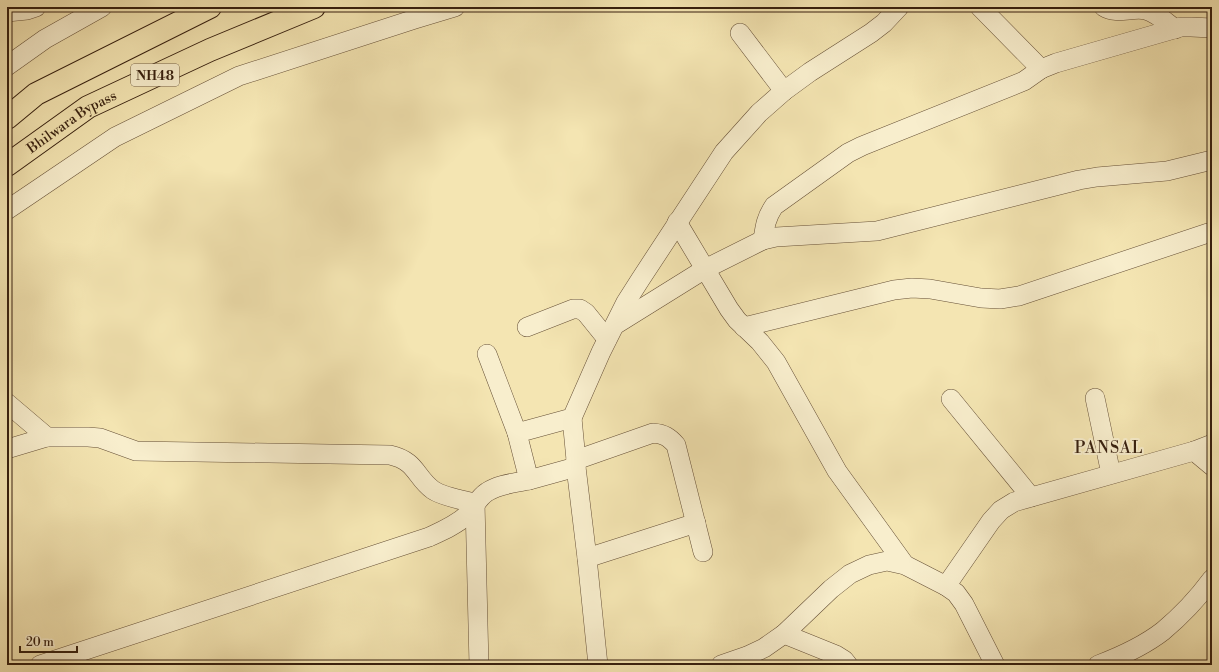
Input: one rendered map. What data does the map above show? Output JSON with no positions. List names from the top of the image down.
{
  "streets": {
    "highway": ["NH48", "Bhilwara Bypass"]
  },
  "districts": ["PANSAL"],
  "scale_bar": "20 m"
}
